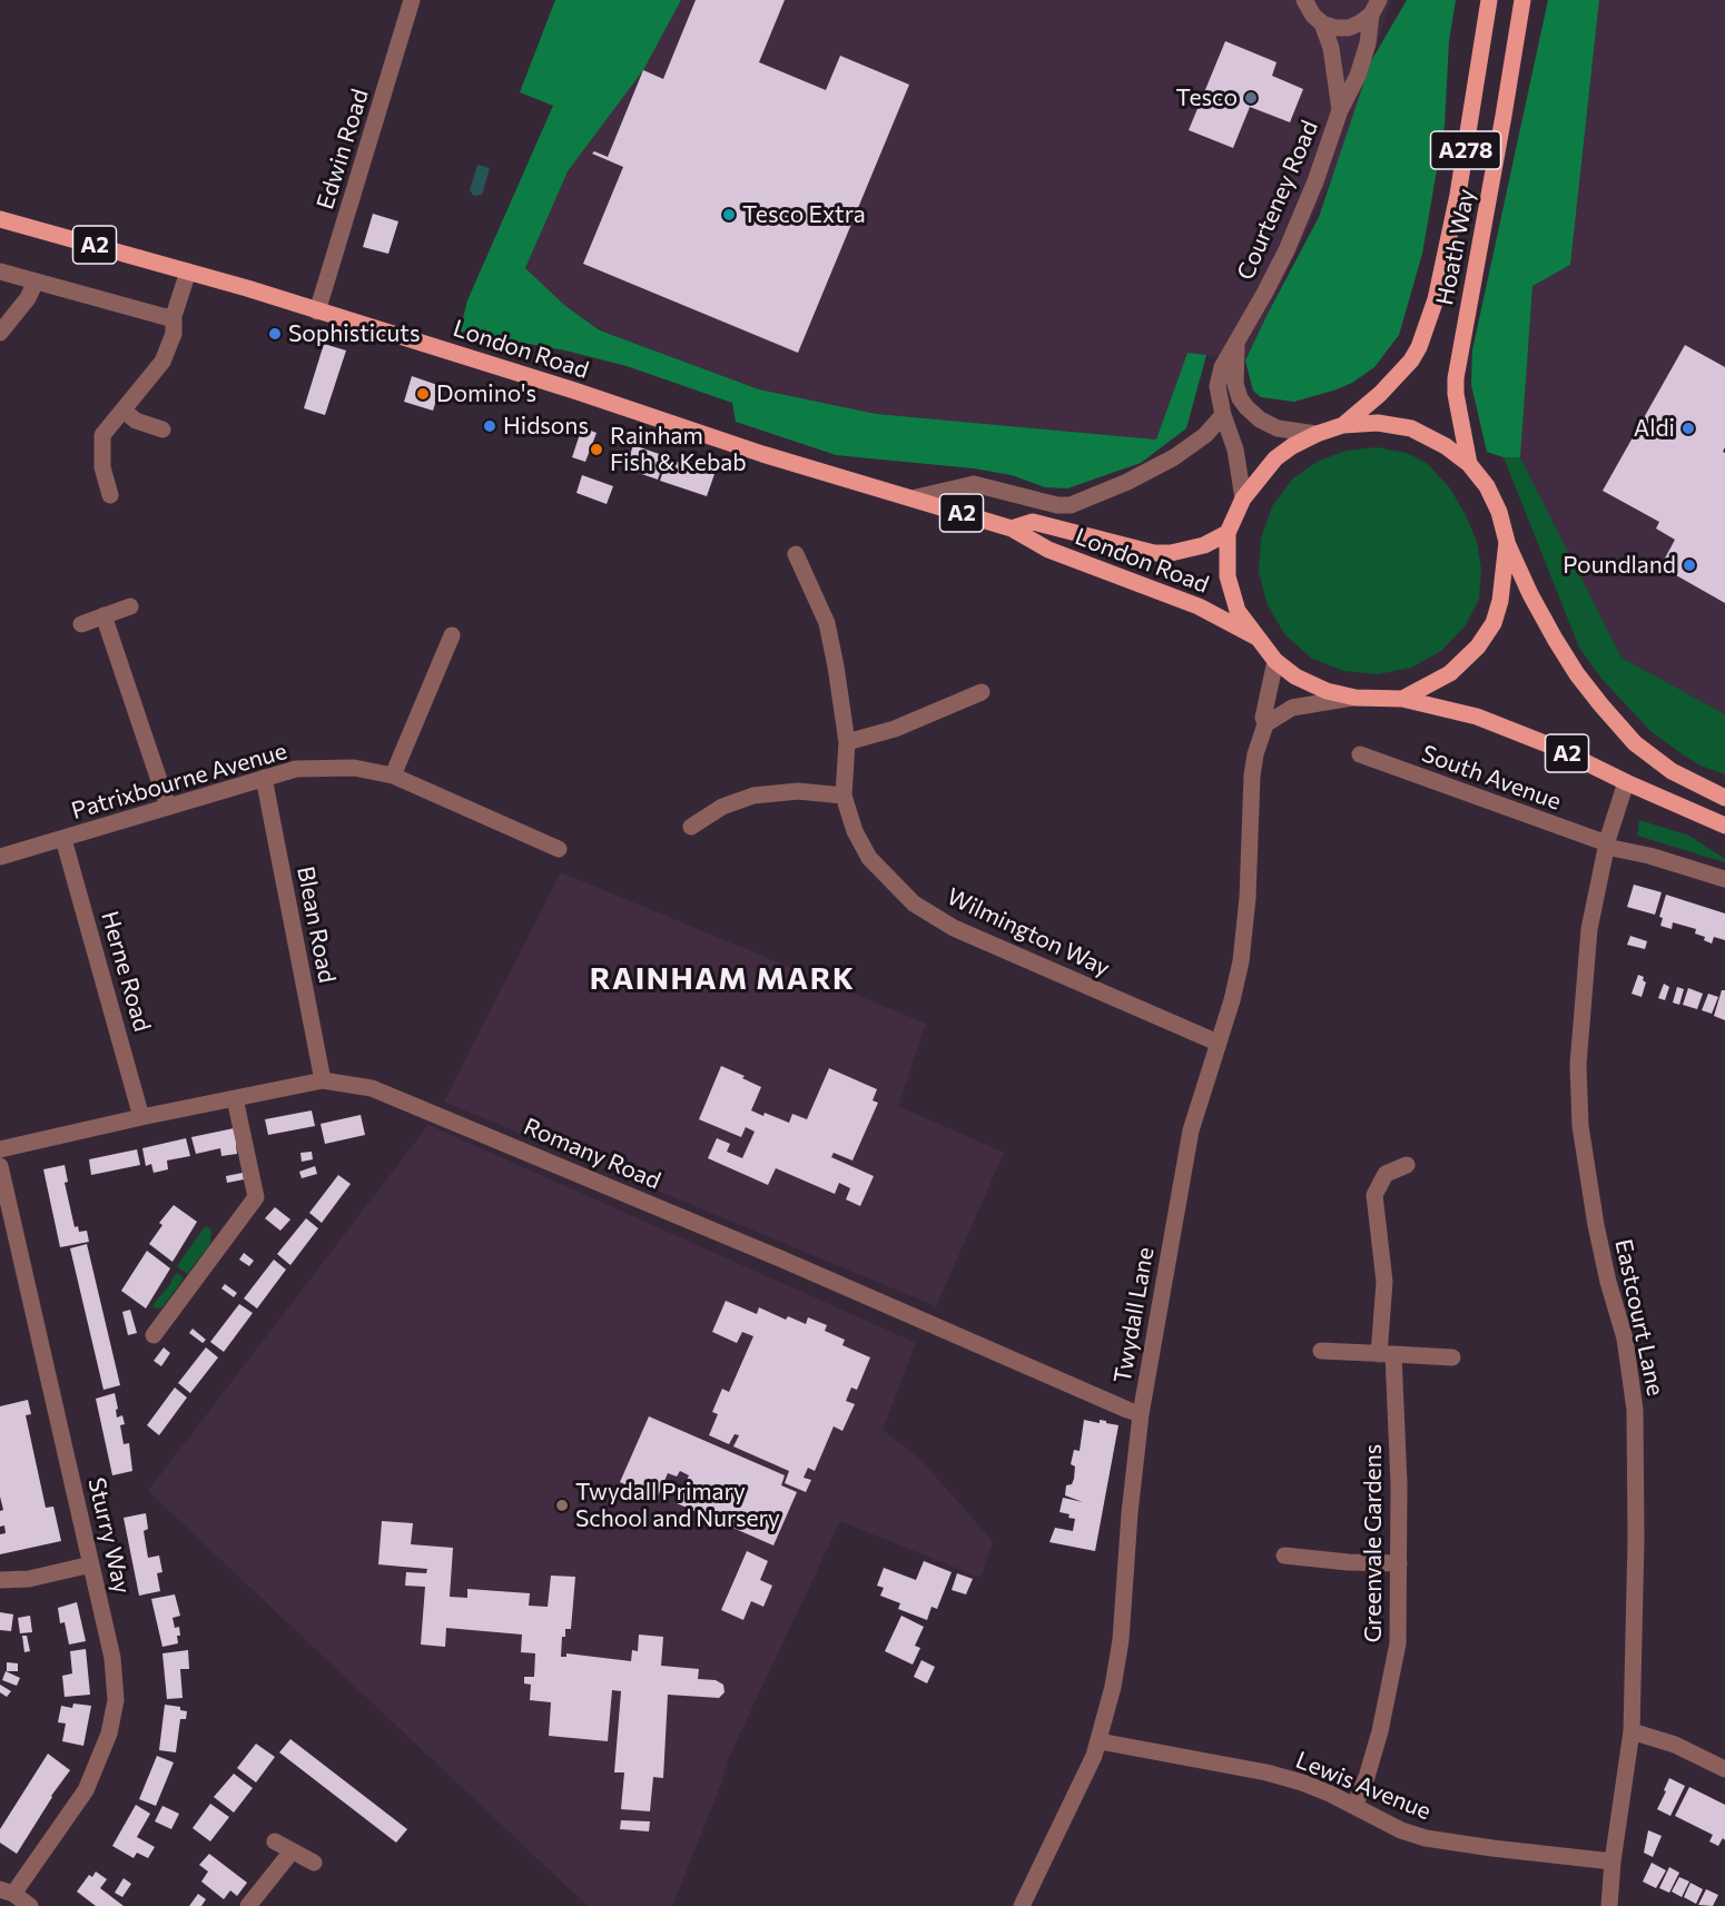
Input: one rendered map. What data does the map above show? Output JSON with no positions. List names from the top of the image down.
{
  "streets": {
    "main road": [
      "A278",
      "A2",
      "Hoath Way",
      "London Road"
    ],
    "street": [
      "Edwin Road",
      "Courteney Road",
      "South Avenue",
      "Patrixbourne Avenue",
      "Blean Road",
      "Wilmington Way",
      "Herne Road",
      "Romany Road",
      "Twydall Lane",
      "Eastcourt Lane",
      "Sturry Way",
      "Greenvale Gardens",
      "Lewis Avenue"
    ]
  },
  "crossings": [
    ["Edwin Road", "London Road"],
    ["Courteney Road", "London Road"],
    ["A2", "Eastcourt Lane"],
    ["South Avenue", "Eastcourt Lane"],
    ["Patrixbourne Avenue", "Blean Road"],
    ["Patrixbourne Avenue", "Herne Road"],
    ["Blean Road", "Romany Road"],
    ["Wilmington Way", "Twydall Lane"],
    ["Herne Road", "Romany Road"],
    ["Romany Road", "Twydall Lane"],
    ["Twydall Lane", "Lewis Avenue"],
    ["Eastcourt Lane", "Lewis Avenue"],
    ["Greenvale Gardens", "Lewis Avenue"]
  ],
  "districts": ["RAINHAM MARK"],
  "places": [
    "Tesco",
    "Tesco Extra",
    "Sophisticuts",
    "Domino's",
    "Hidsons",
    "Aldi",
    "Rainham Fish & Kebab",
    "Poundland",
    "Twydall Primary School and Nursery"
  ]
}
